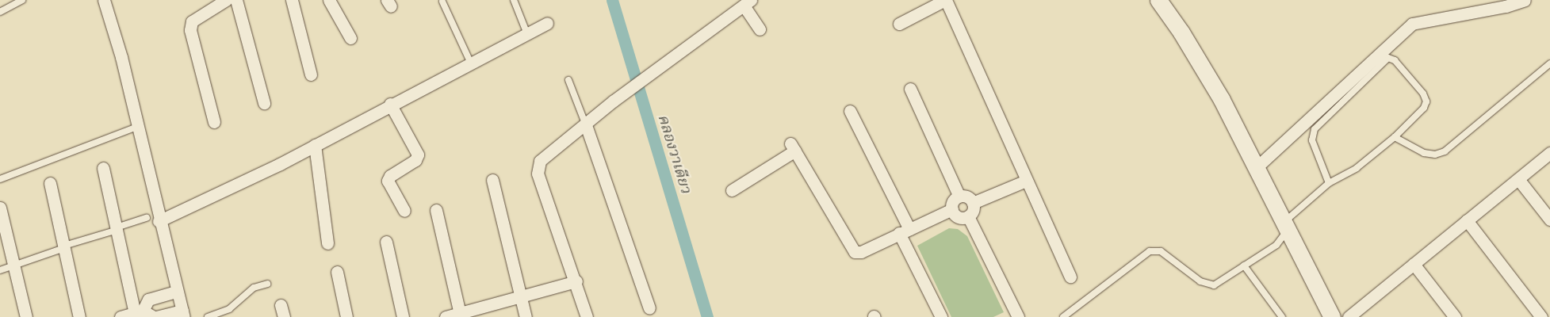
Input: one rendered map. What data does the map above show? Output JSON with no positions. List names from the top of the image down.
{
  "water": ["คลองวาเดียว"]
}
